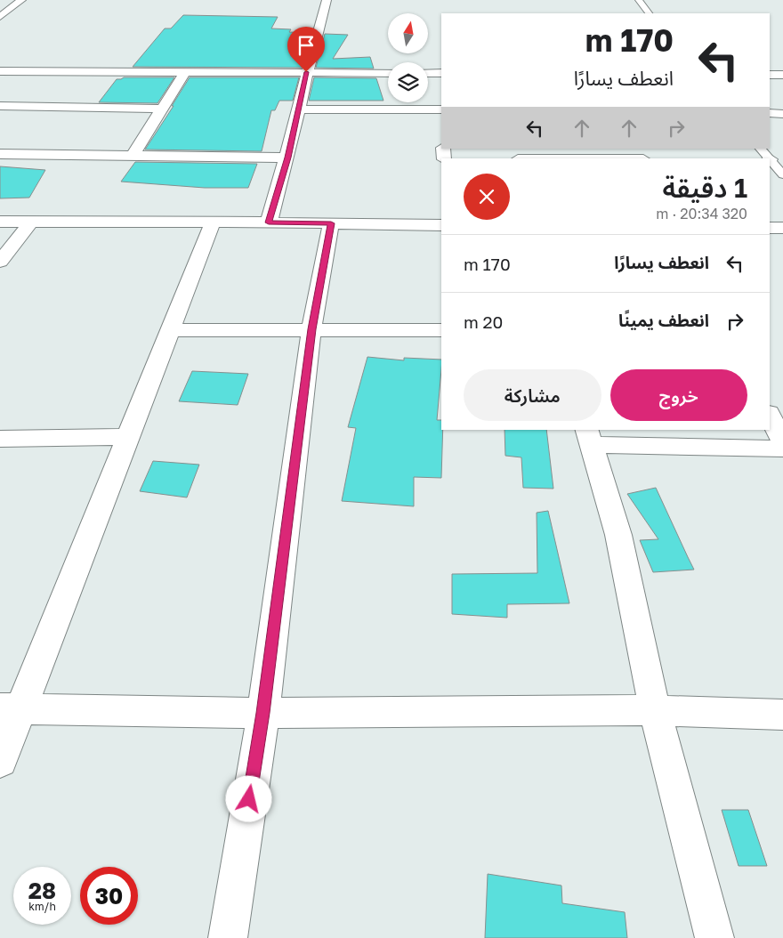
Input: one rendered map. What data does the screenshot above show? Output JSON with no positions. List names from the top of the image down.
{
  "north": "top",
  "page": {
    "turn": ["170 m", "انعطف يسارًا"],
    "heading": ["1 دقيقة", "320 m · 20:34"],
    "list": [
      {
        "name": "انعطف يسارًا",
        "value": "170 m"
      },
      {
        "name": "انعطف يمينًا",
        "value": "20 m"
      }
    ],
    "buttons": ["خروج", "مشاركة"],
    "speed": "28 km/h",
    "limit": "30"
  }
}
